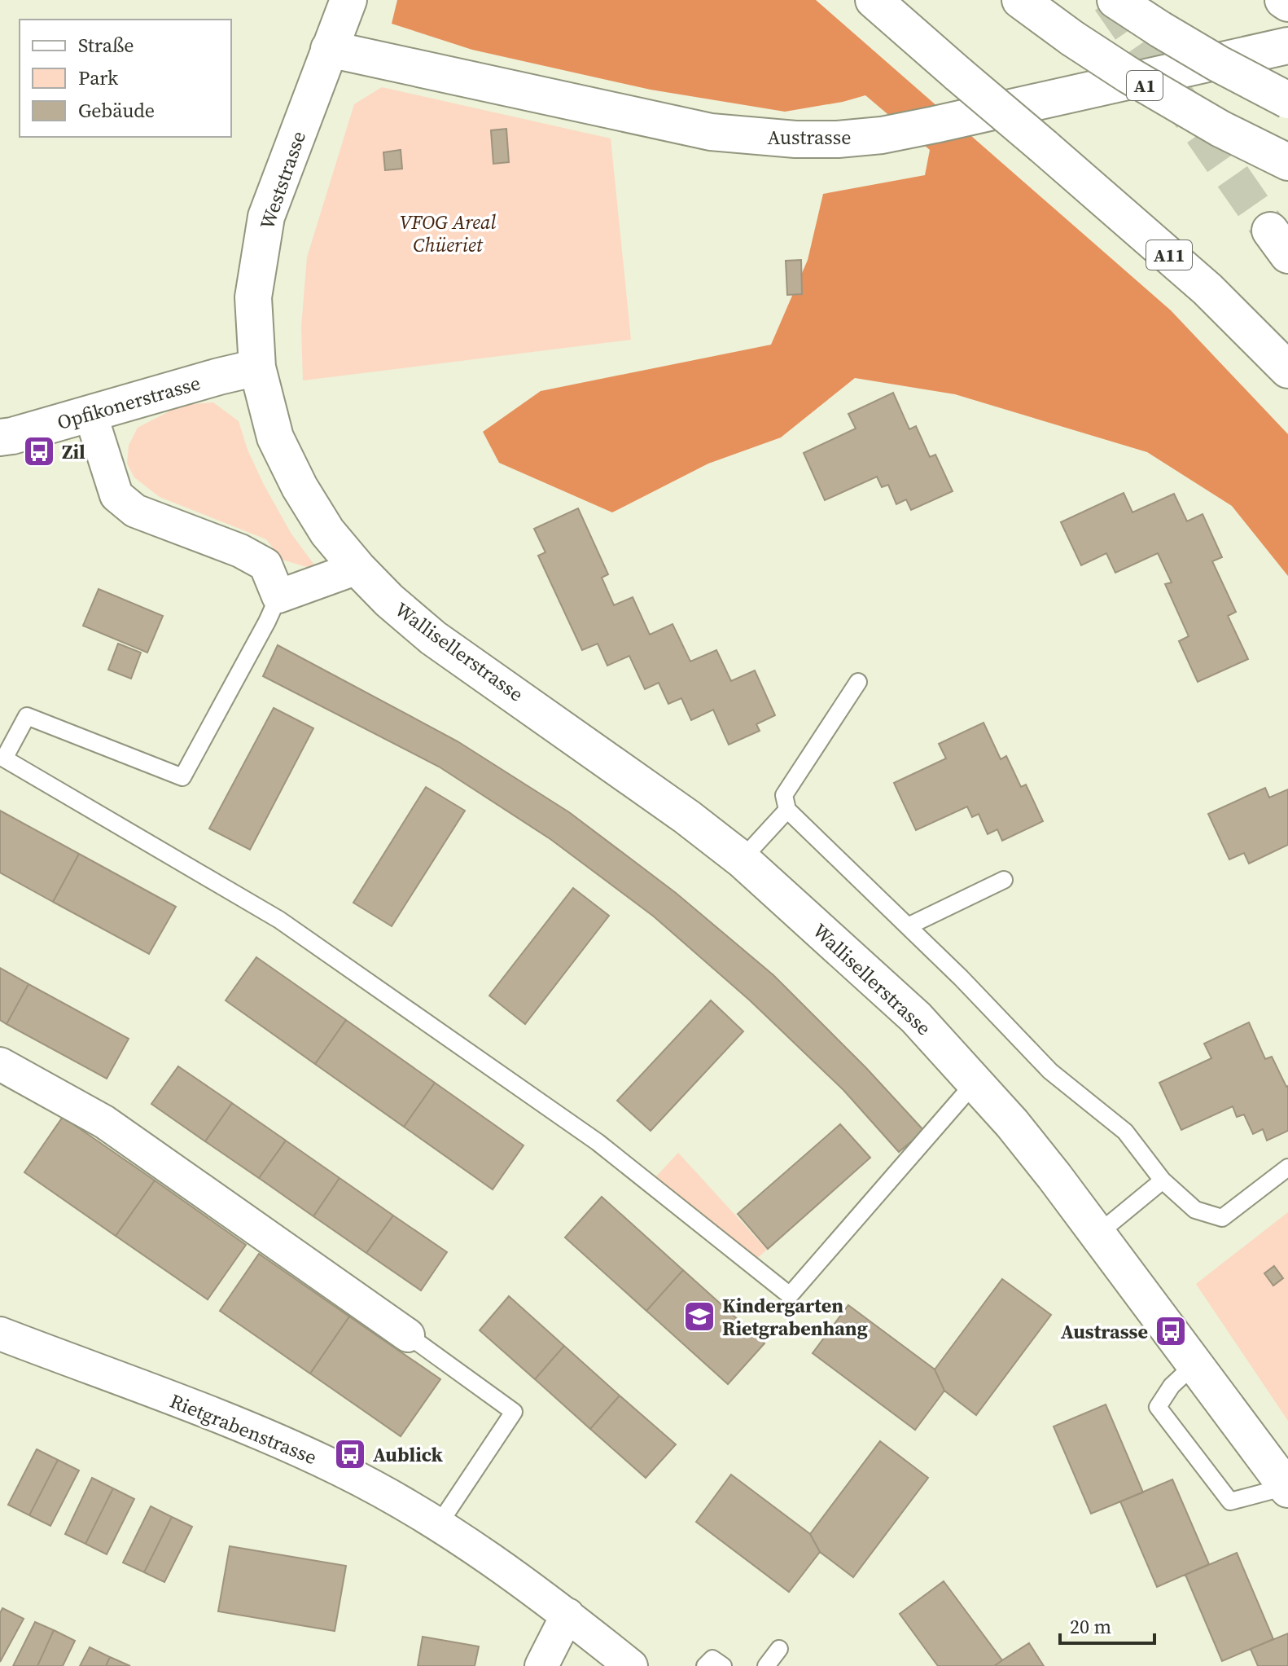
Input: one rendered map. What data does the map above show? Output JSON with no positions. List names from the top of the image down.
{
  "streets": {
    "main road": [
      "A1",
      "Austrasse",
      "Weststrasse",
      "A11",
      "Opfikonerstrasse",
      "Wallisellerstrasse"
    ],
    "street": ["Rietgrabenstrasse"]
  },
  "crossings": [
    ["Austrasse", "Weststrasse"],
    ["Weststrasse", "Opfikonerstrasse"],
    ["Weststrasse", "Wallisellerstrasse"],
    ["Opfikonerstrasse", "Wallisellerstrasse"]
  ],
  "parks": ["VFOG Areal Chüeriet"],
  "places": {
    "bus stop": ["Zil", "Austrasse", "Aublick"],
    "school or university": ["Kindergarten Rietgrabenhang"]
  },
  "legend": ["Straße", "Park", "Gebäude"],
  "scale_bar": "20 m"
}
